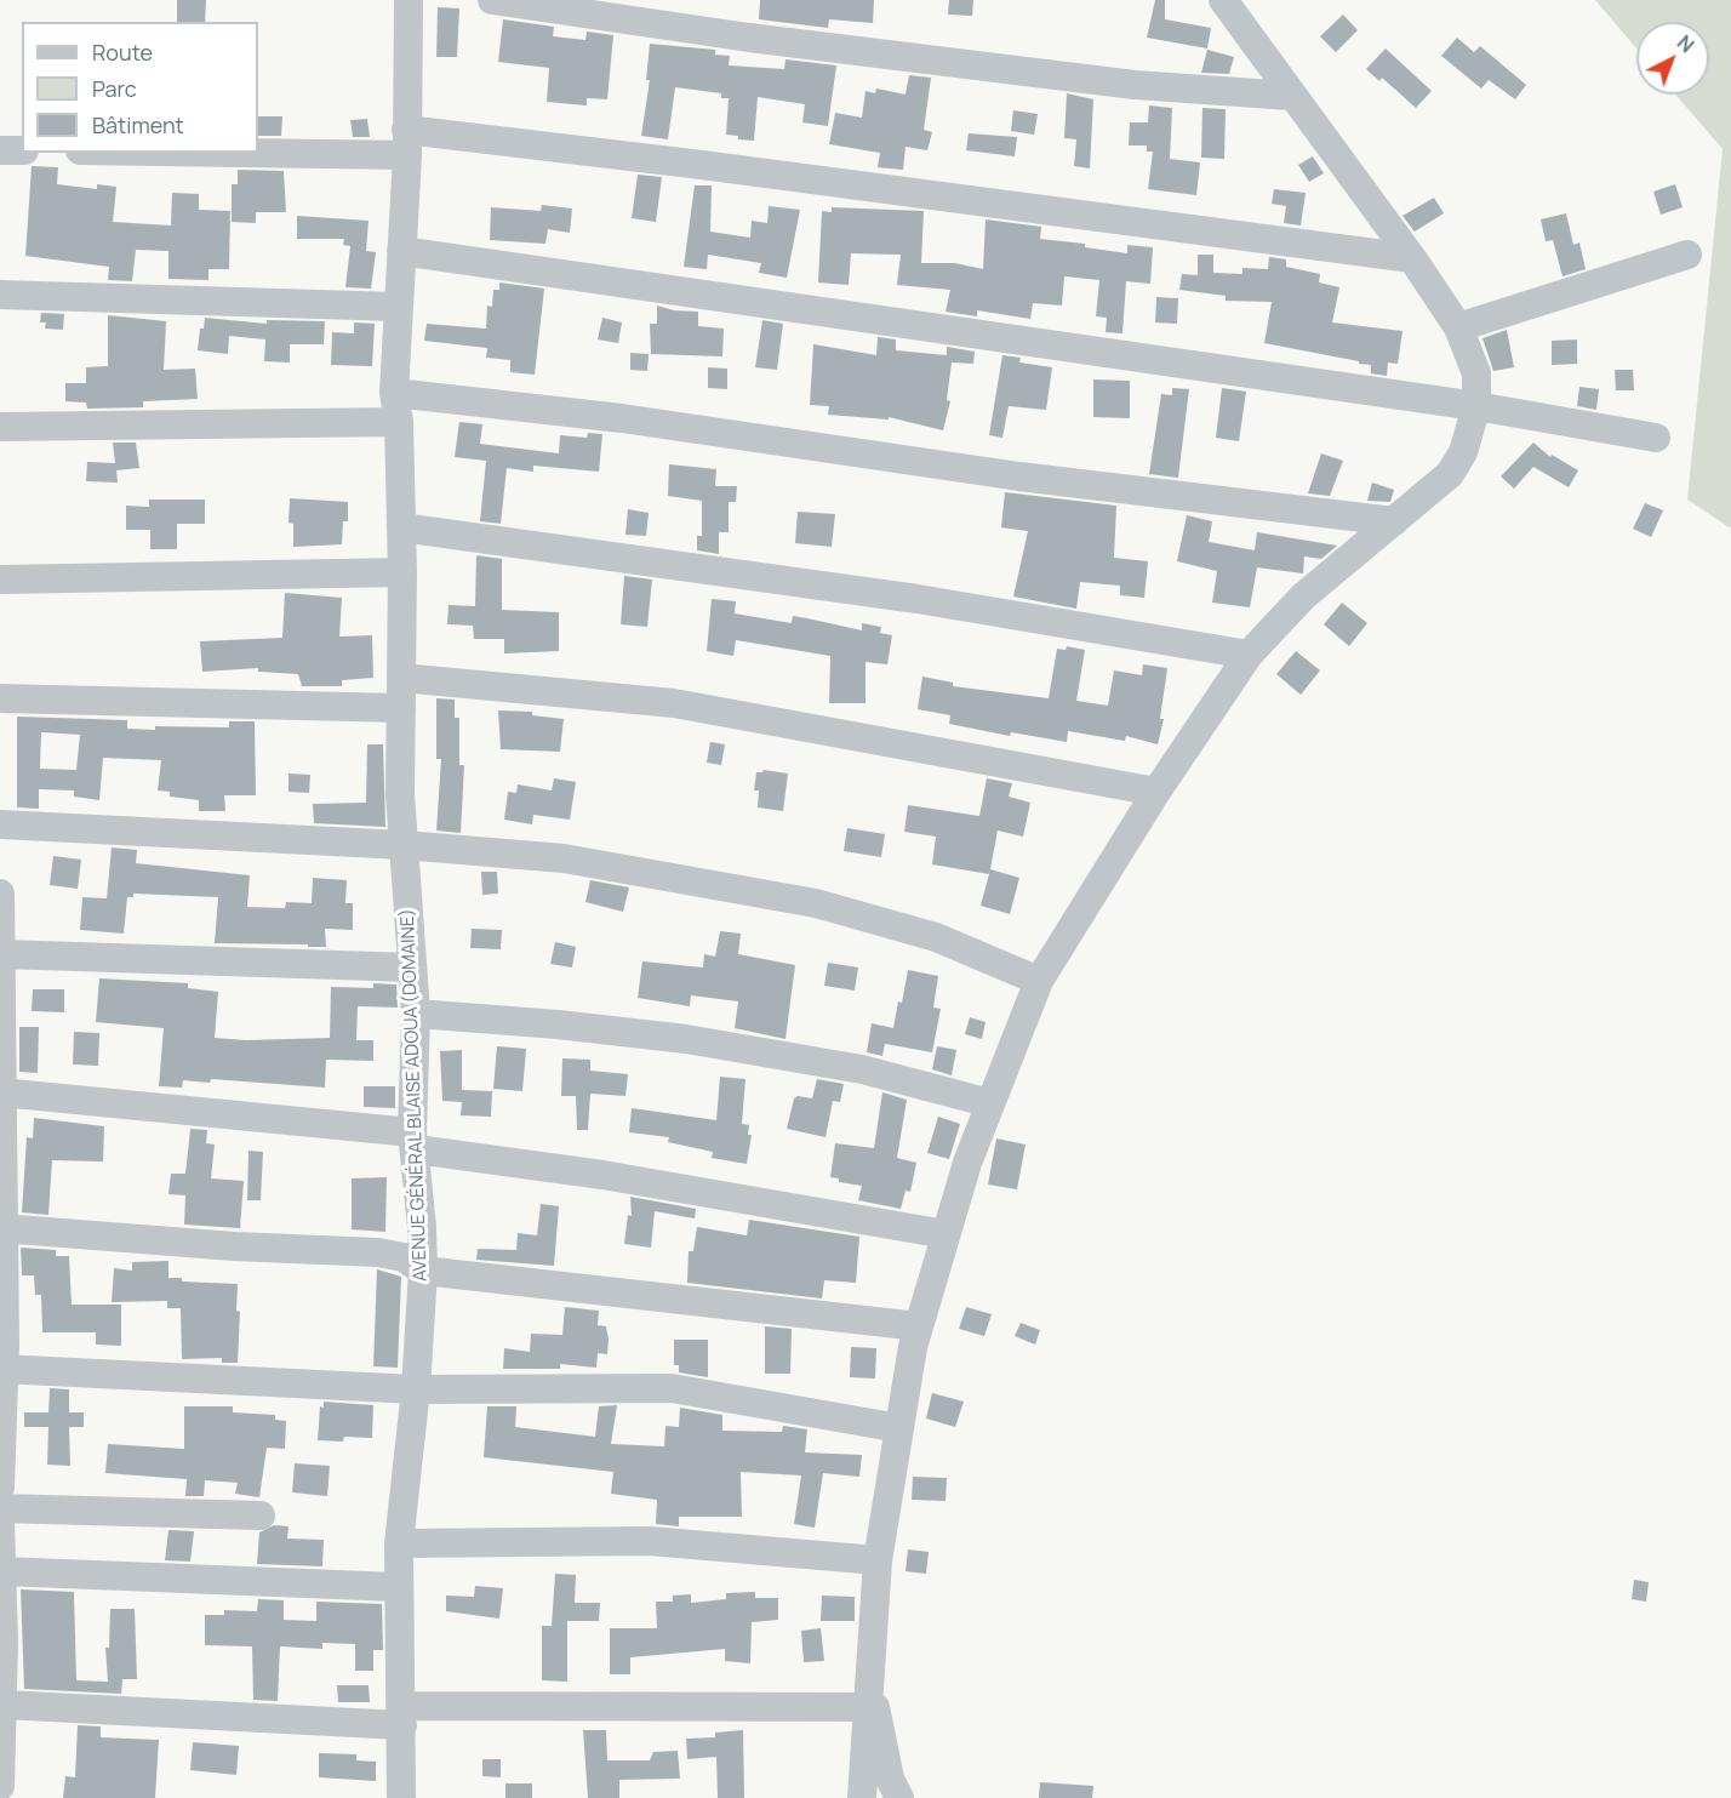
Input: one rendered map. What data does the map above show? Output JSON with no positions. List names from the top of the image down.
{
  "streets": {
    "street": ["AVENUE GÉNÉRAL BLAISE ADOUA (DOMAINE)"]
  },
  "legend": ["Route", "Parc", "Bâtiment"],
  "north": "top right"
}
